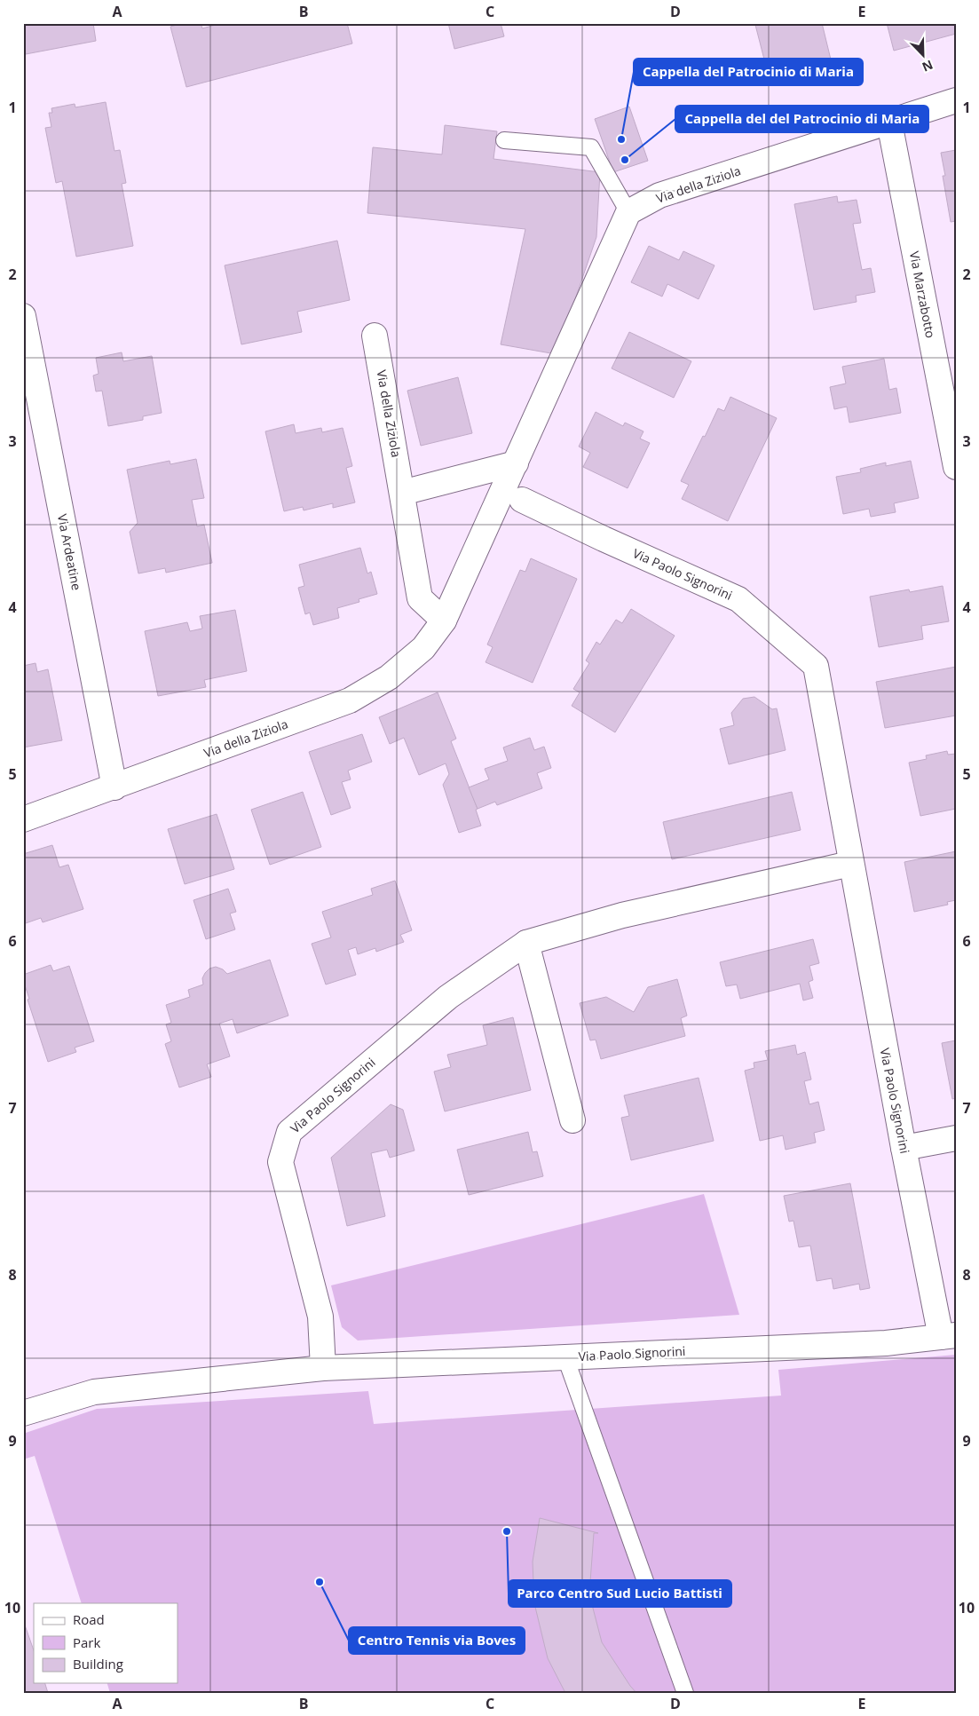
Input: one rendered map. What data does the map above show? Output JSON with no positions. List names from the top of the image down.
{
  "streets": {
    "street": [
      "Via della Ziziola",
      "Via Marzabotto",
      "Via Ardeatine",
      "Via Paolo Signorini"
    ]
  },
  "crossings": [
    ["Via della Ziziola", "Via Marzabotto"],
    ["Via della Ziziola", "Via Ardeatine"]
  ],
  "places": [
    "Cappella del Patrocinio di Maria",
    "Cappella del del Patrocinio di Maria",
    "Parco Centro Sud Lucio Battisti",
    "Centro Tennis via Boves"
  ],
  "legend": ["Road", "Park", "Building"],
  "north": "bottom right",
  "grid": {
    "columns": [
      "A",
      "B",
      "C",
      "D",
      "E"
    ],
    "rows": [
      "1",
      "2",
      "3",
      "4",
      "5",
      "6",
      "7",
      "8",
      "9",
      "10"
    ]
  }
}
